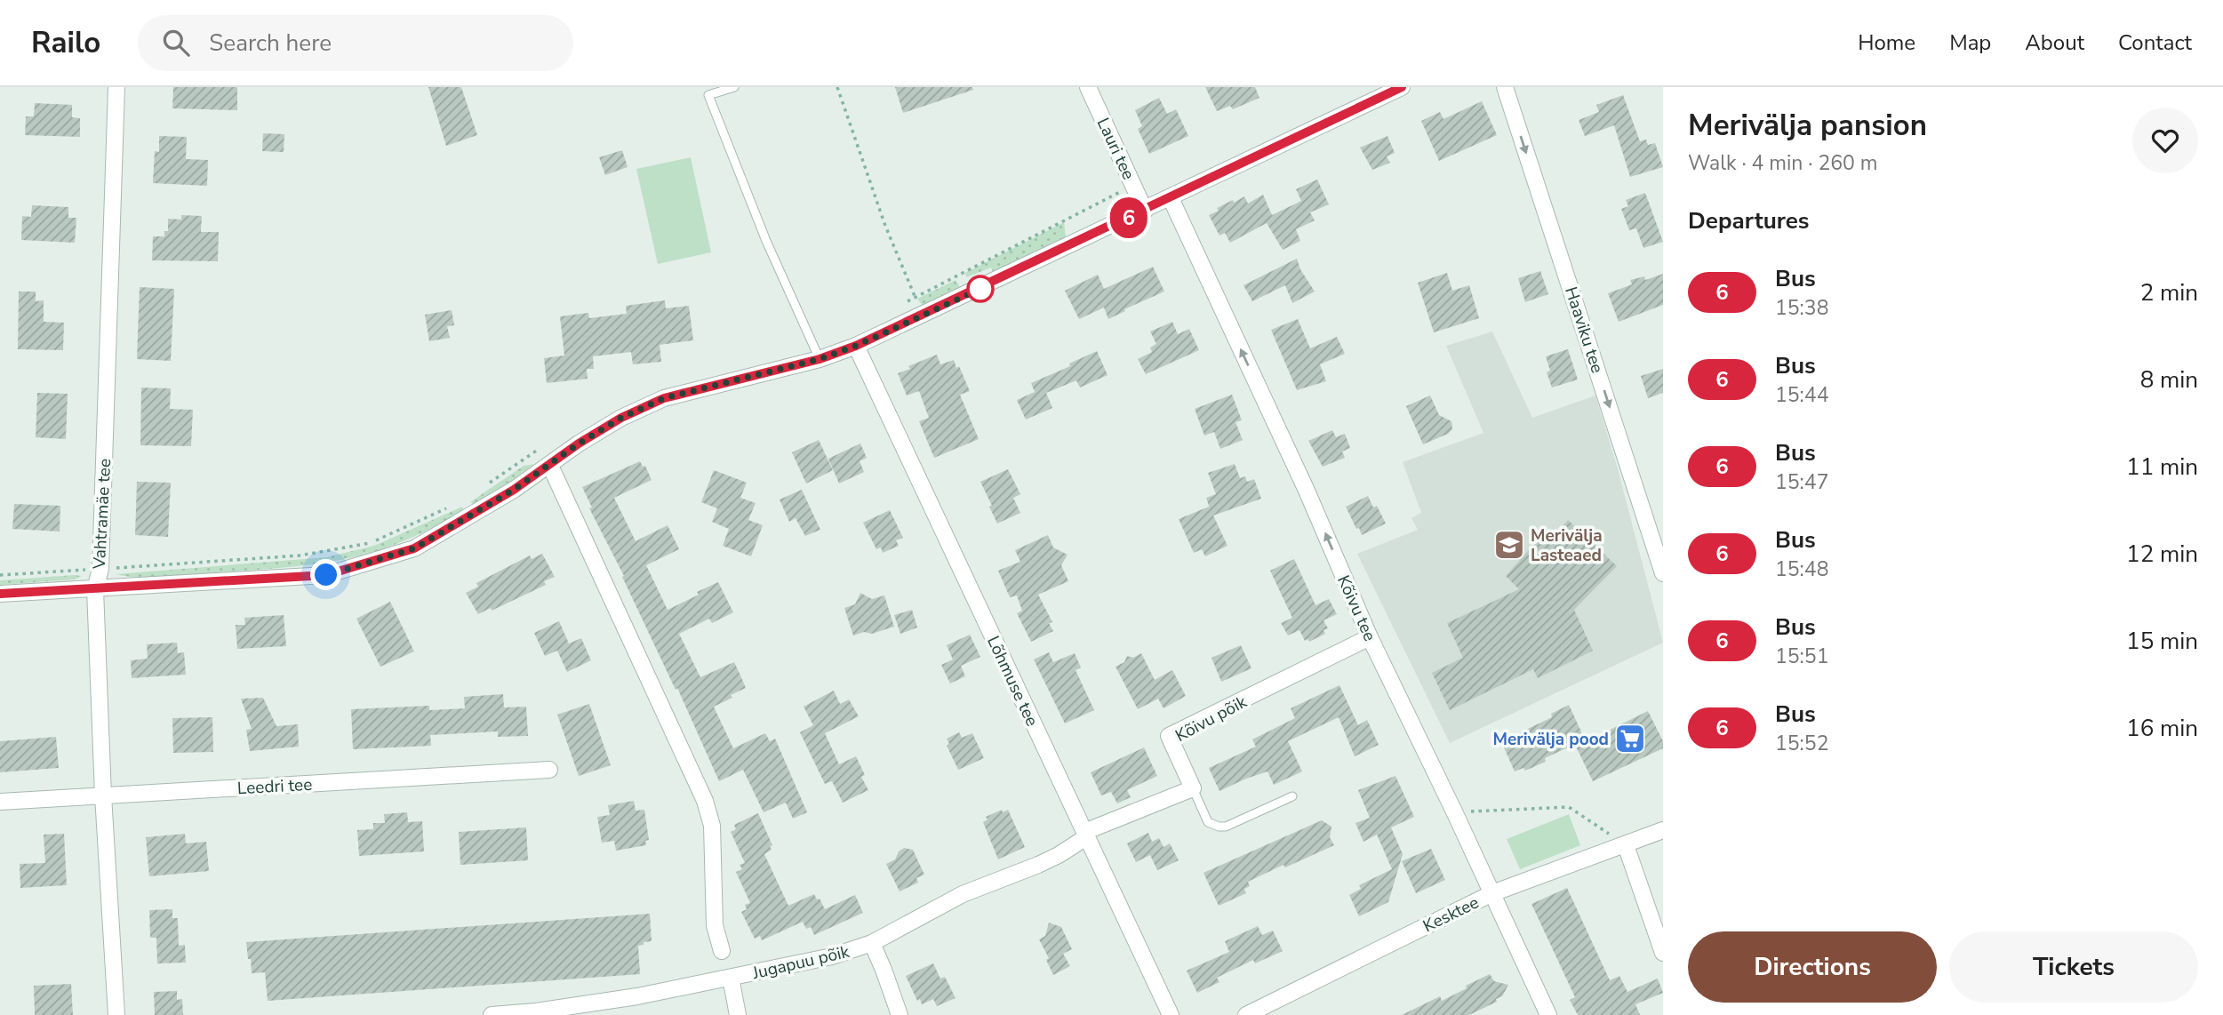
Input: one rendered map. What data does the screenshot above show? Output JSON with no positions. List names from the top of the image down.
{
  "streets": {
    "street": [
      "Lauri tee",
      "Haaviku tee",
      "Vahtramäe tee",
      "Kõivu tee",
      "Lõhmuse tee",
      "Kõivu põik",
      "Leedri tee",
      "Kesktee",
      "Jugapuu põik"
    ]
  },
  "crossings": [
    ["Vahtramäe tee", "Leedri tee"],
    ["Kõivu tee", "Kõivu põik"],
    ["Kõivu tee", "Kesktee"],
    ["Lõhmuse tee", "Jugapuu põik"]
  ],
  "one_way": ["Haaviku tee", "Kõivu tee"],
  "places": {
    "school or university": ["Merivälja Lasteaed"],
    "supermarket": ["Merivälja pood"]
  },
  "lines": ["bus line 6"],
  "page": {
    "header": "Railo",
    "search": "Search here",
    "nav": [
      "Home",
      "Map",
      "About",
      "Contact"
    ],
    "on_map": "6",
    "heading": [
      ["Merivälja pansion", "Walk · 4 min · 260 m"],
      "Departures"
    ],
    "list": [
      {
        "mark": "6",
        "name": "Bus",
        "note": "15:38",
        "value": "2 min"
      },
      {
        "mark": "6",
        "name": "Bus",
        "note": "15:44",
        "value": "8 min"
      },
      {
        "mark": "6",
        "name": "Bus",
        "note": "15:47",
        "value": "11 min"
      },
      {
        "mark": "6",
        "name": "Bus",
        "note": "15:48",
        "value": "12 min"
      },
      {
        "mark": "6",
        "name": "Bus",
        "note": "15:51",
        "value": "15 min"
      },
      {
        "mark": "6",
        "name": "Bus",
        "note": "15:52",
        "value": "16 min"
      }
    ],
    "buttons": ["Directions", "Tickets"]
  }
}
